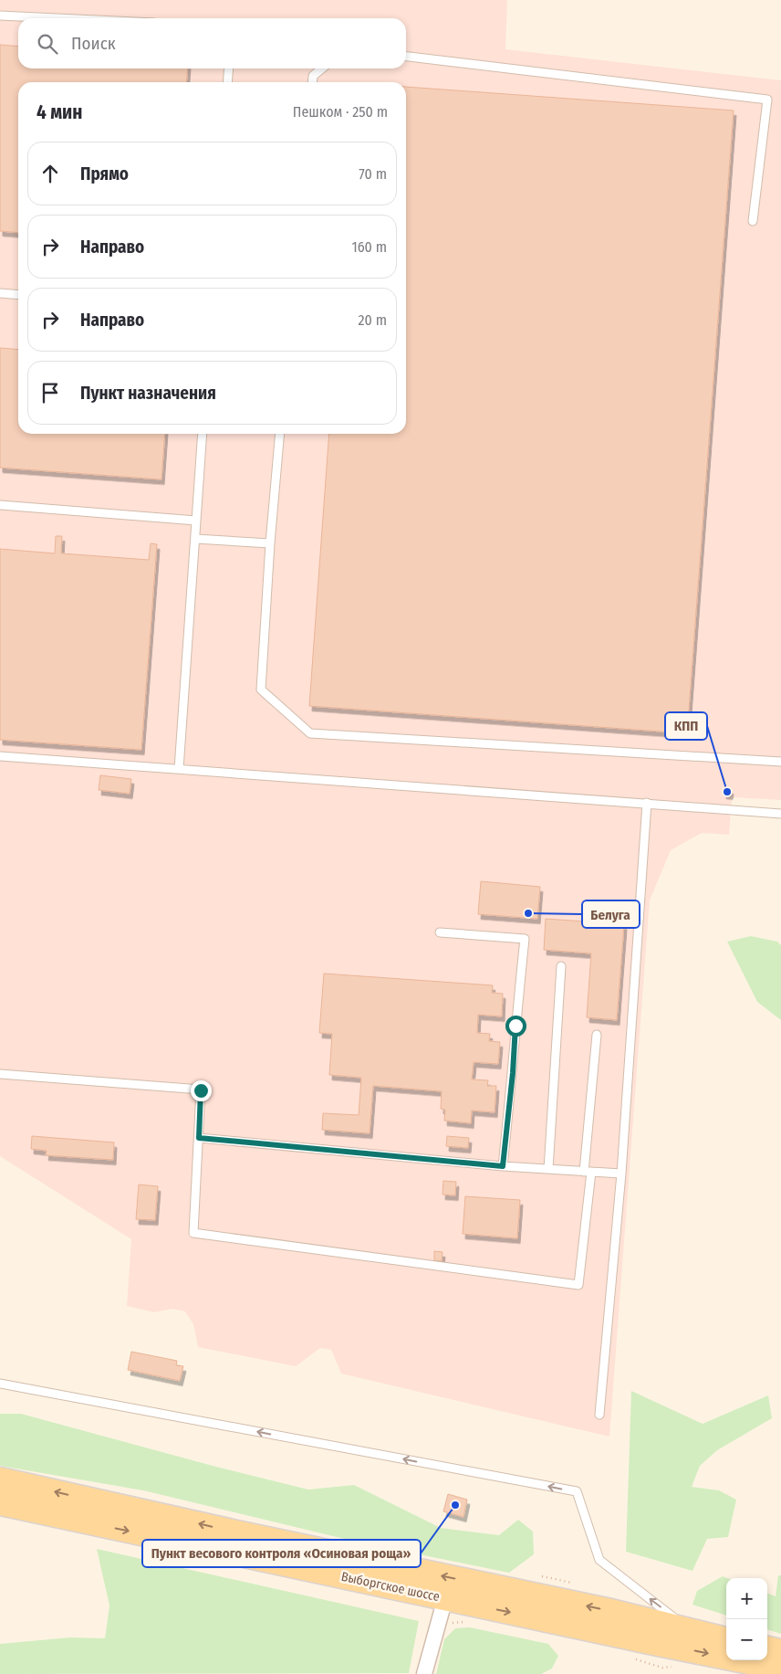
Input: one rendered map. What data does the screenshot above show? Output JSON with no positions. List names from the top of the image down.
{
  "streets": {
    "main road": ["Выборгское шоссе"]
  },
  "places": ["КПП", "Белуга", "Пункт весового контроля «Осиновая роща»"],
  "page": {
    "search": "Поиск",
    "heading": ["4 мин", "Пешком · 250 m"],
    "list": [
      ["Прямо", "70 m"],
      ["Направо", "160 m"],
      ["Направо", "20 m"],
      "Пункт назначения"
    ],
    "map_buttons": ["+", "−"]
  }
}
